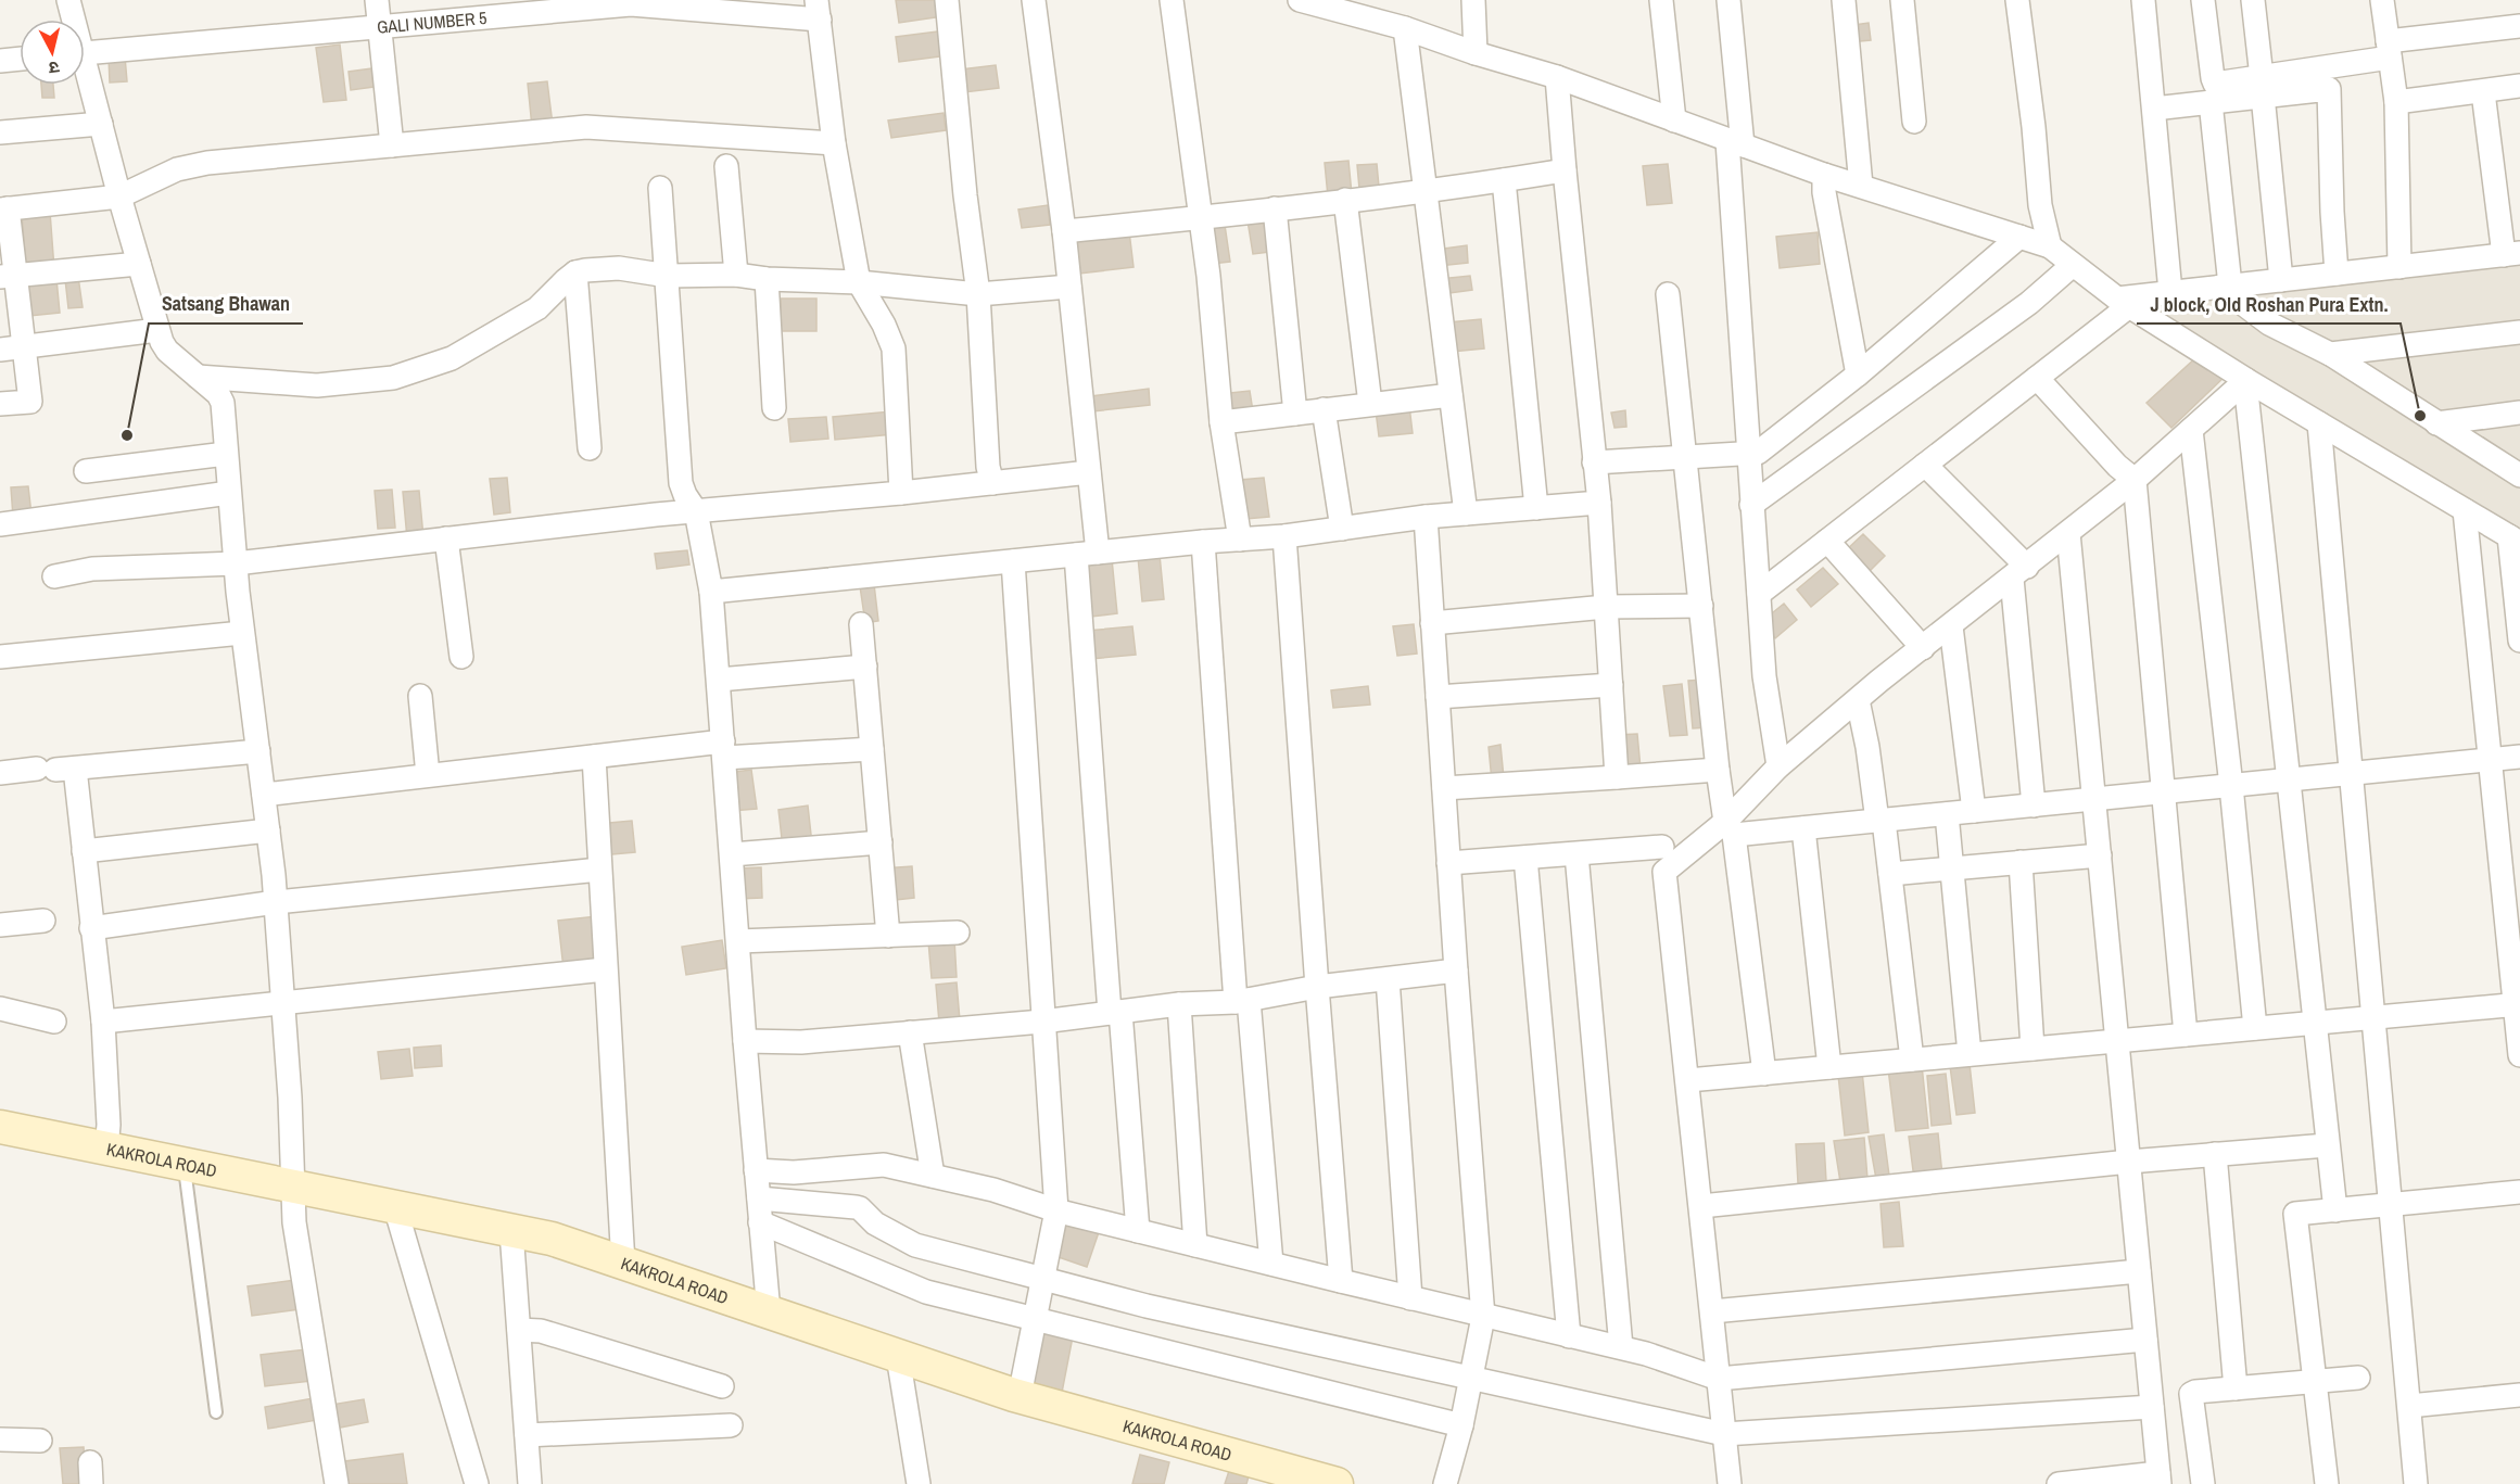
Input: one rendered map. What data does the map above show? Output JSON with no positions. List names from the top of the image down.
{
  "streets": {
    "street": ["GALI NUMBER 5", "KAKROLA ROAD"]
  },
  "places": ["J block, Old Roshan Pura Extn.", "Satsang Bhawan"],
  "north": "bottom"
}
